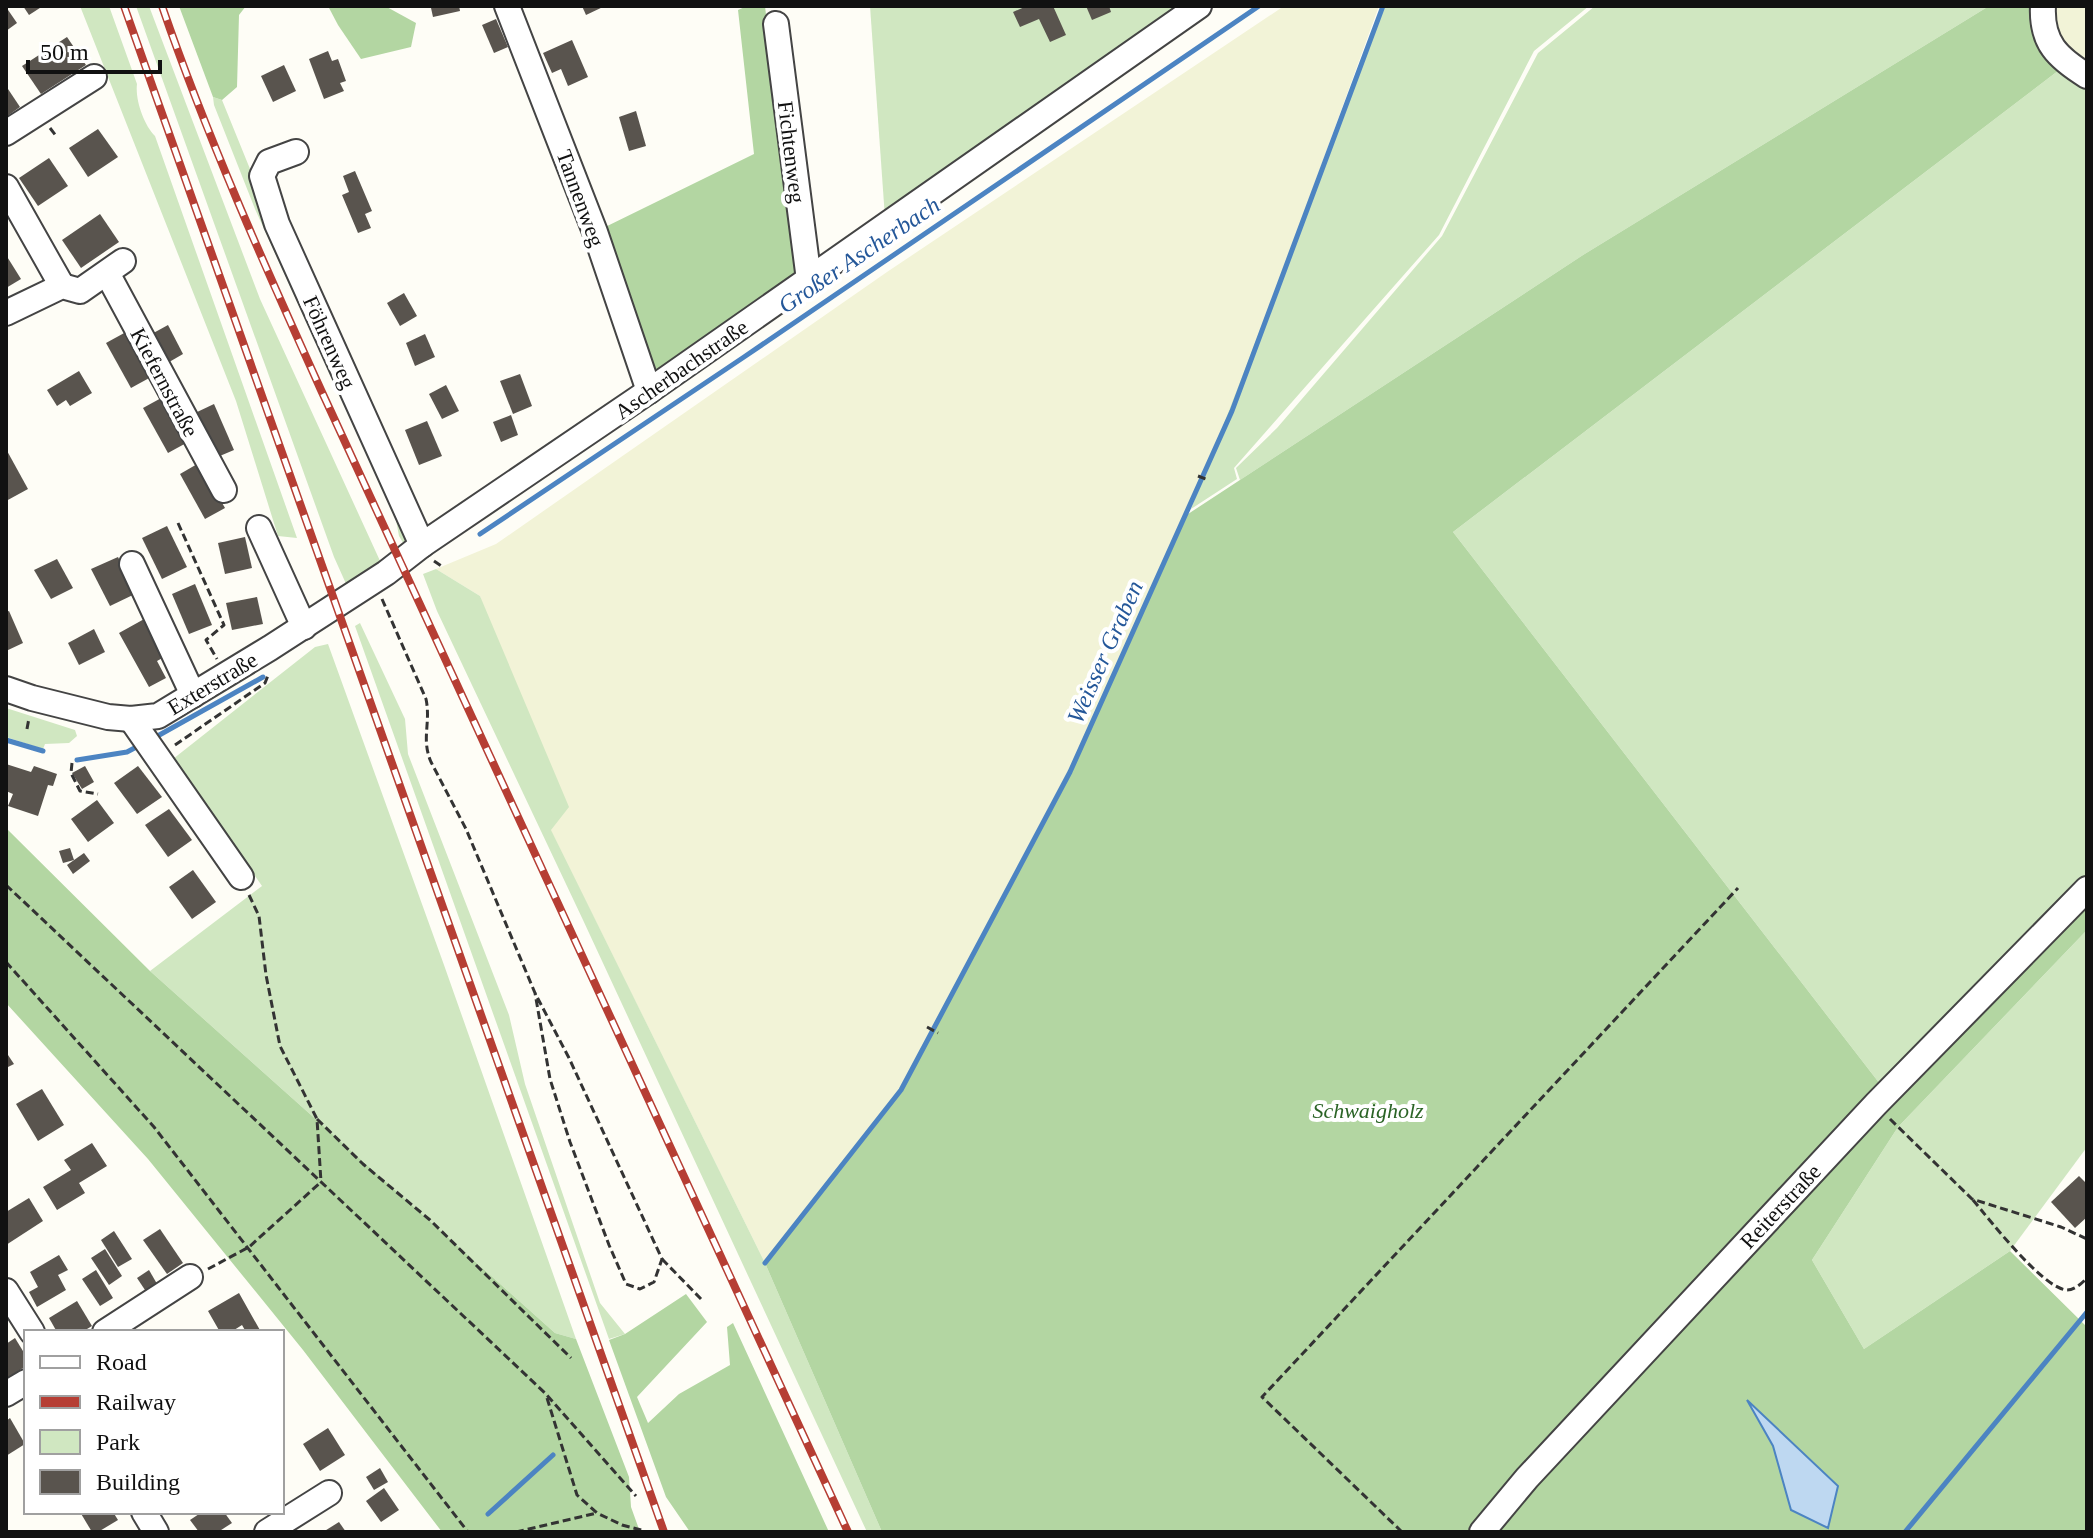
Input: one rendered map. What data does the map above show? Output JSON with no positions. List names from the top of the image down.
{
  "streets": {
    "street": [
      "Fichtenweg",
      "Tannenweg",
      "Föhrenweg",
      "Ascherbachstraße",
      "Kiefernstraße",
      "Exterstraße",
      "Reiterstraße"
    ]
  },
  "crossings": [
    ["Fichtenweg", "Ascherbachstraße"],
    ["Tannenweg", "Ascherbachstraße"],
    ["Föhrenweg", "Ascherbachstraße"],
    ["Ascherbachstraße", "Exterstraße"]
  ],
  "water": ["Großer Ascherbach", "Weisser Graben"],
  "parks": ["Schwaigholz"],
  "legend": [
    "Road",
    "Railway",
    "Park",
    "Building"
  ],
  "scale_bar": "50 m"
}
